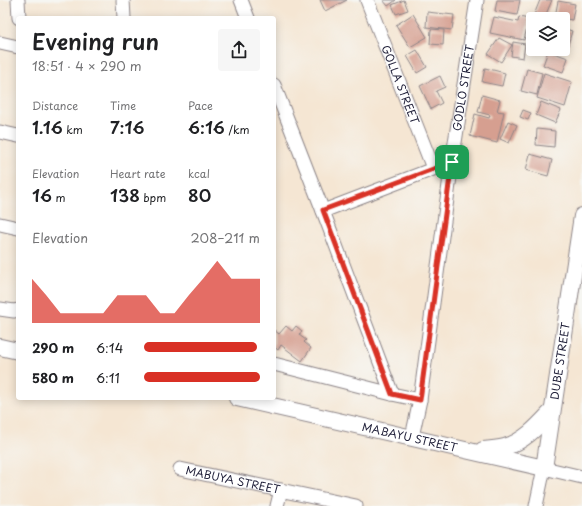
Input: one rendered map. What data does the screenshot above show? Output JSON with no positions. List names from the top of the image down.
{
  "streets": {
    "street": [
      "GOLLA STREET",
      "GODLO STREET",
      "DUBE STREET",
      "MABAYU STREET",
      "MABUYA STREET"
    ]
  },
  "crossings": [
    ["GODLO STREET", "MABAYU STREET"],
    ["DUBE STREET", "MABAYU STREET"]
  ],
  "page": {
    "heading": ["Evening run", "18:51 · 4 × 290 m"],
    "stats": [
      ["Distance", "1.16 km"],
      ["Time", "7:16"],
      ["Pace", "6:16 /km"],
      ["Elevation", "16 m"],
      ["Heart rate", "138 bpm"],
      ["kcal", "80"]
    ],
    "chart": ["Elevation", "208–211 m"],
    "list": [
      {
        "name": "290 m",
        "note": "6:14"
      },
      {
        "name": "580 m",
        "note": "6:11"
      }
    ]
  }
}
